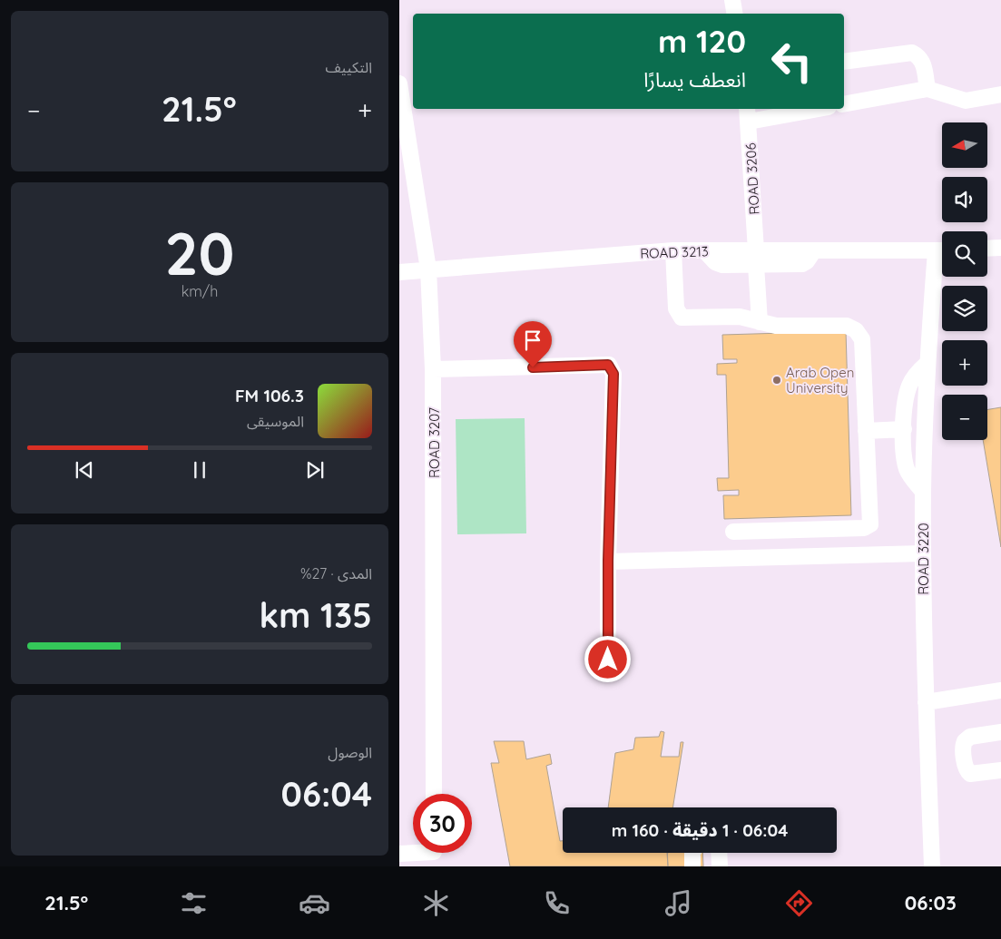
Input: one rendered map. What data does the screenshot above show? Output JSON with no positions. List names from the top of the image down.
{
  "streets": {
    "street": [
      "ROAD 3206",
      "ROAD 3213",
      "ROAD 3207",
      "ROAD 3220"
    ]
  },
  "crossings": [
    ["ROAD 3206", "ROAD 3213"],
    ["ROAD 3213", "ROAD 3207"]
  ],
  "places": ["Arab Open University"],
  "north": "left",
  "page": {
    "tile": [
      "التكييف",
      ["20", "km/h"],
      ["المدى · 27%", "135 km"],
      ["الوصول", "06:04"]
    ],
    "turn": ["120 m", "انعطف يسارًا"],
    "heat": ["−", "21.5°", "+"],
    "map_buttons": ["+", "−"],
    "song": ["106.3 FM", "الموسيقى"],
    "limit": "30",
    "trip": "06:04 · 1 دقيقة · 160 m",
    "tabs": ["06:03", "21.5°"]
  }
}
